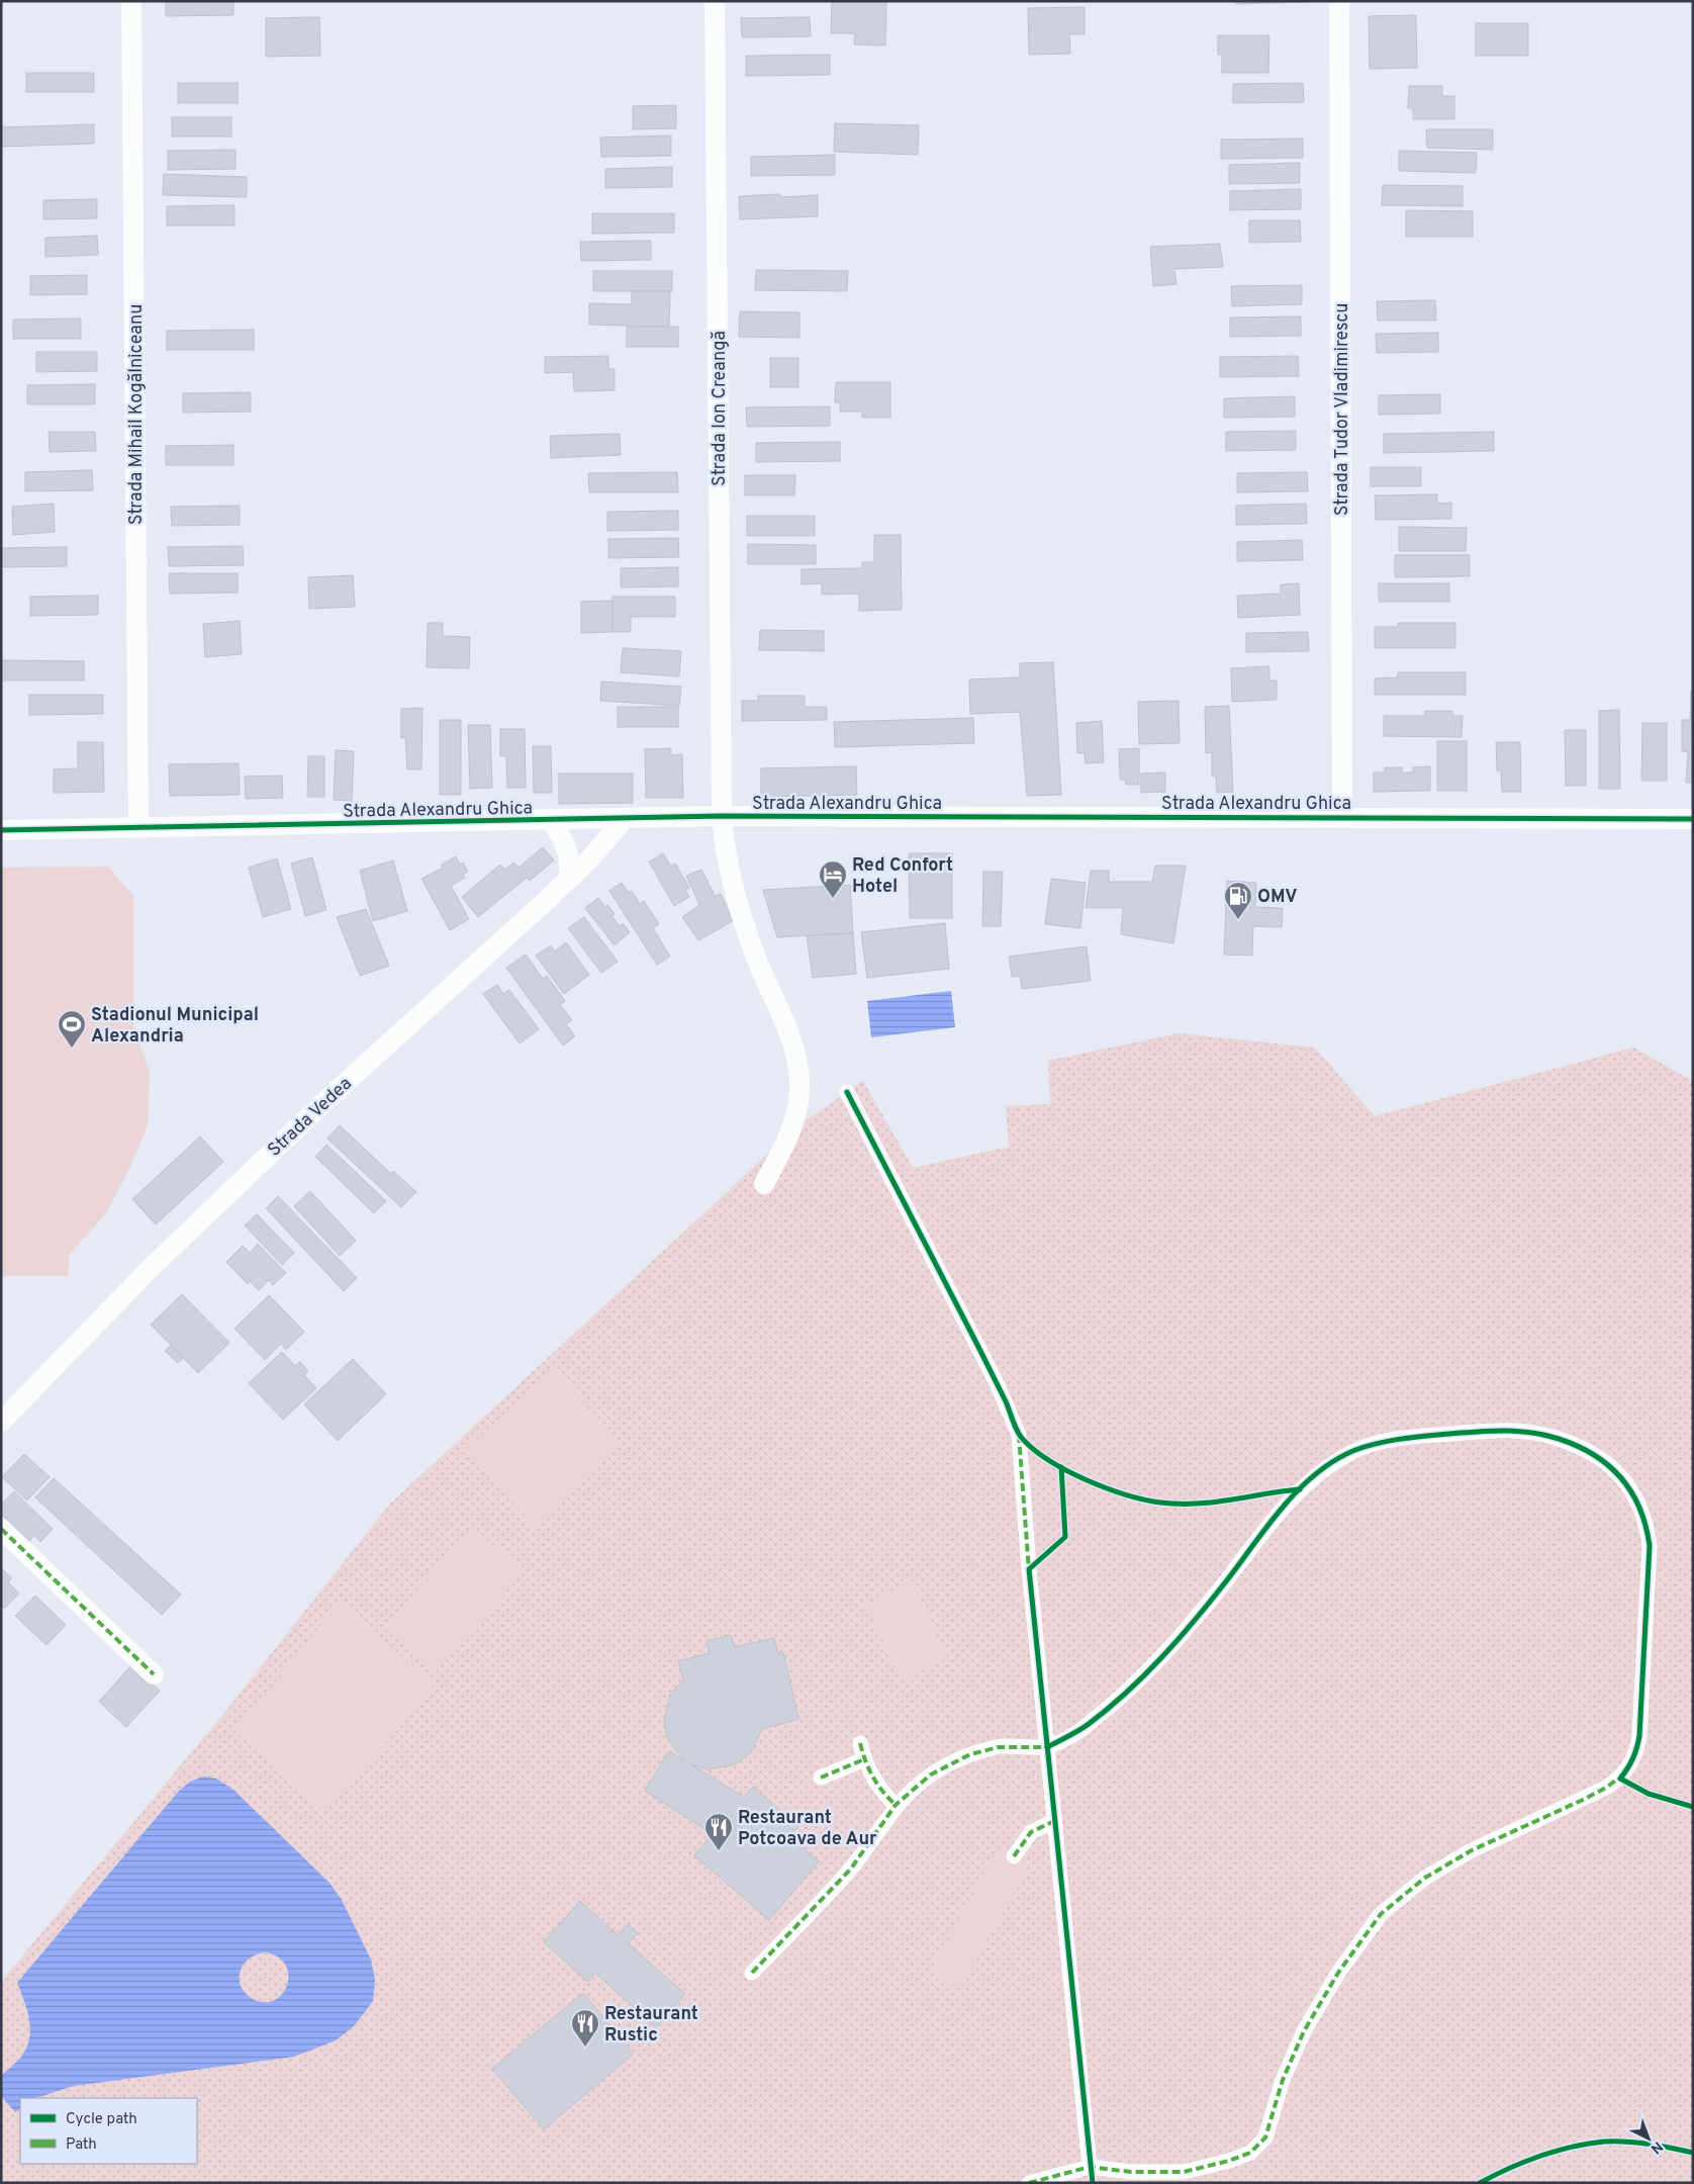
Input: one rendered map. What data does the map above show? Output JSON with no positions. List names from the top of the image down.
{
  "streets": {
    "street": [
      "Strada Ion Creangă",
      "Strada Tudor Vladimirescu",
      "Strada Mihail Kogălniceanu",
      "Strada Alexandru Ghica",
      "Strada Vedea"
    ]
  },
  "crossings": [
    ["Strada Ion Creangă", "Strada Alexandru Ghica"],
    ["Strada Tudor Vladimirescu", "Strada Alexandru Ghica"],
    ["Strada Mihail Kogălniceanu", "Strada Alexandru Ghica"],
    ["Strada Alexandru Ghica", "Strada Vedea"]
  ],
  "places": {
    "hotel": ["Red Confort Hotel"],
    "fuel station": ["OMV"],
    "sports": ["Stadionul Municipal Alexandria"],
    "restaurant": ["Restaurant Potcoava de Aur", "Restaurant Rustic"]
  },
  "legend": ["Cycle path", "Path"],
  "north": "bottom right"
}
